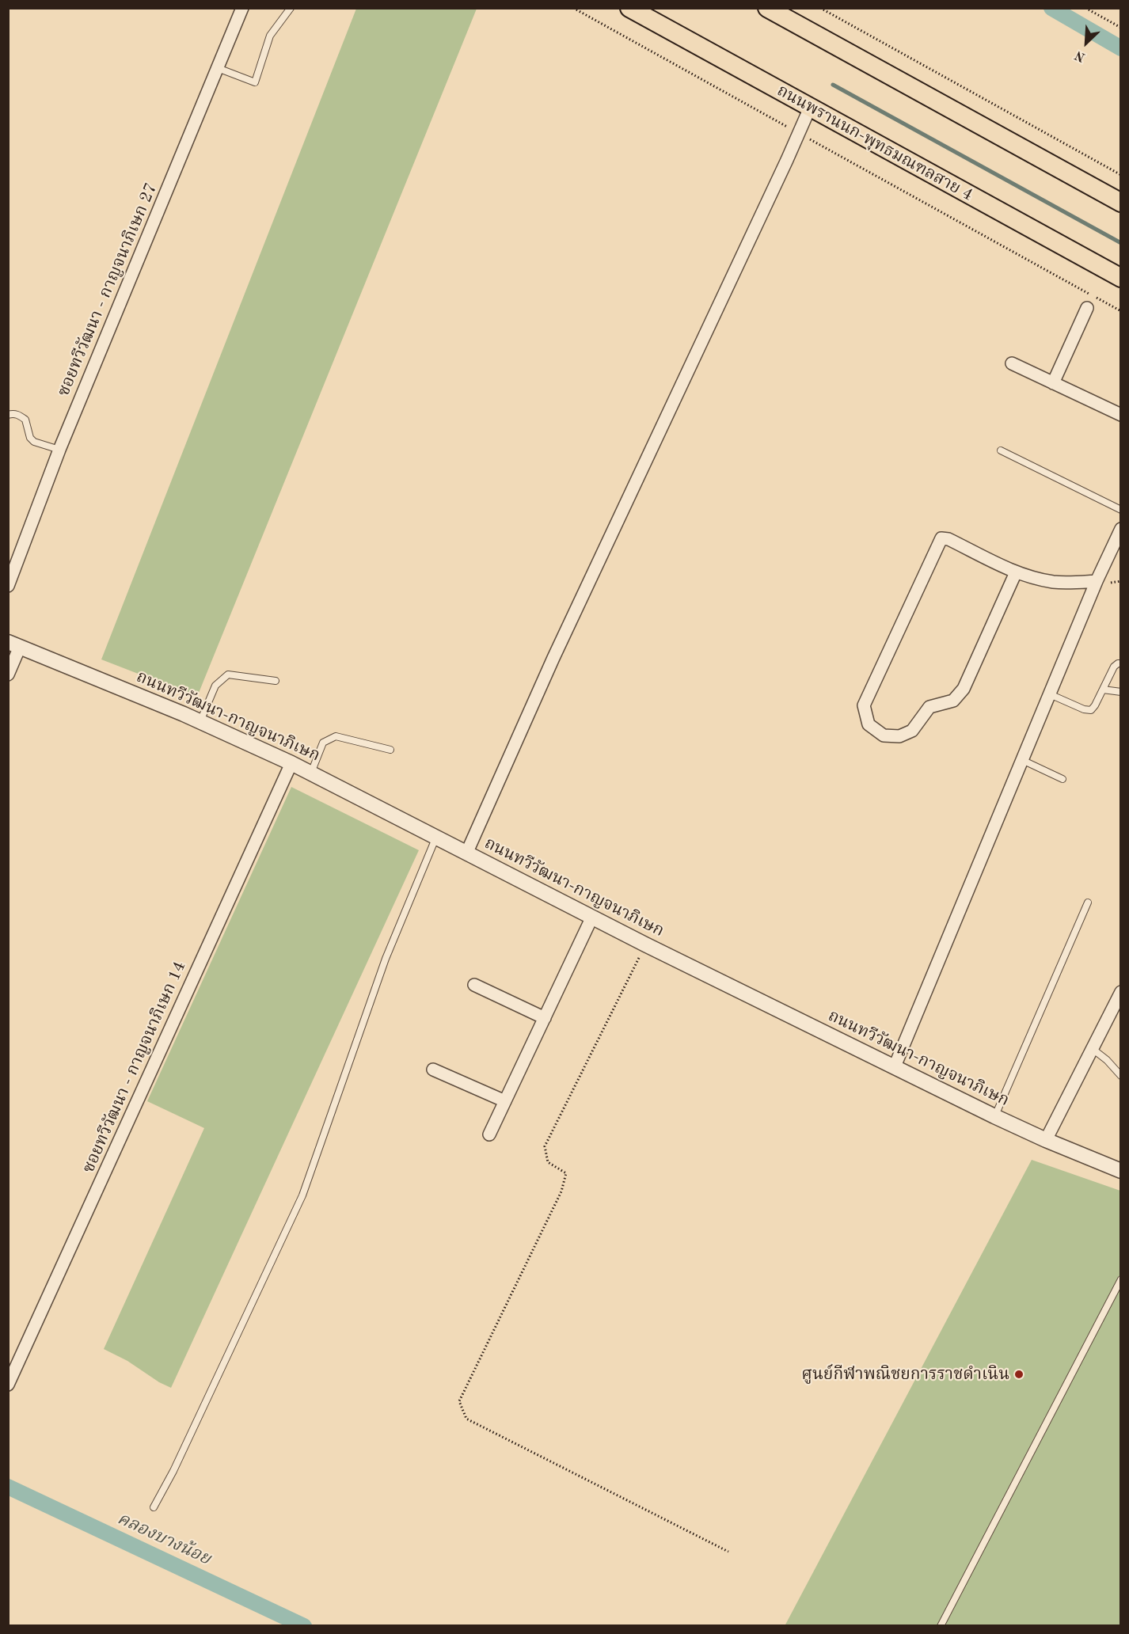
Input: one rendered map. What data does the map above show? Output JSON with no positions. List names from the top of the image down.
{
  "streets": {
    "main road": ["ถนนพรานนก-พุทธมณฑลสาย 4"],
    "street": ["ซอยทวีวัฒนา - กาญจนาภิเษก 27", "ถนนทวีวัฒนา-กาญจนาภิเษก", "ซอยทวีวัฒนา - กาญจนาภิเษก 14"]
  },
  "crossings": [
    ["ถนนทวีวัฒนา-กาญจนาภิเษก", "ซอยทวีวัฒนา - กาญจนาภิเษก 14"]
  ],
  "water": ["คลองบางน้อย"],
  "places": ["ศูนย์กีฬาพณิชยการราชดำเนิน"],
  "north": "bottom left"
}
